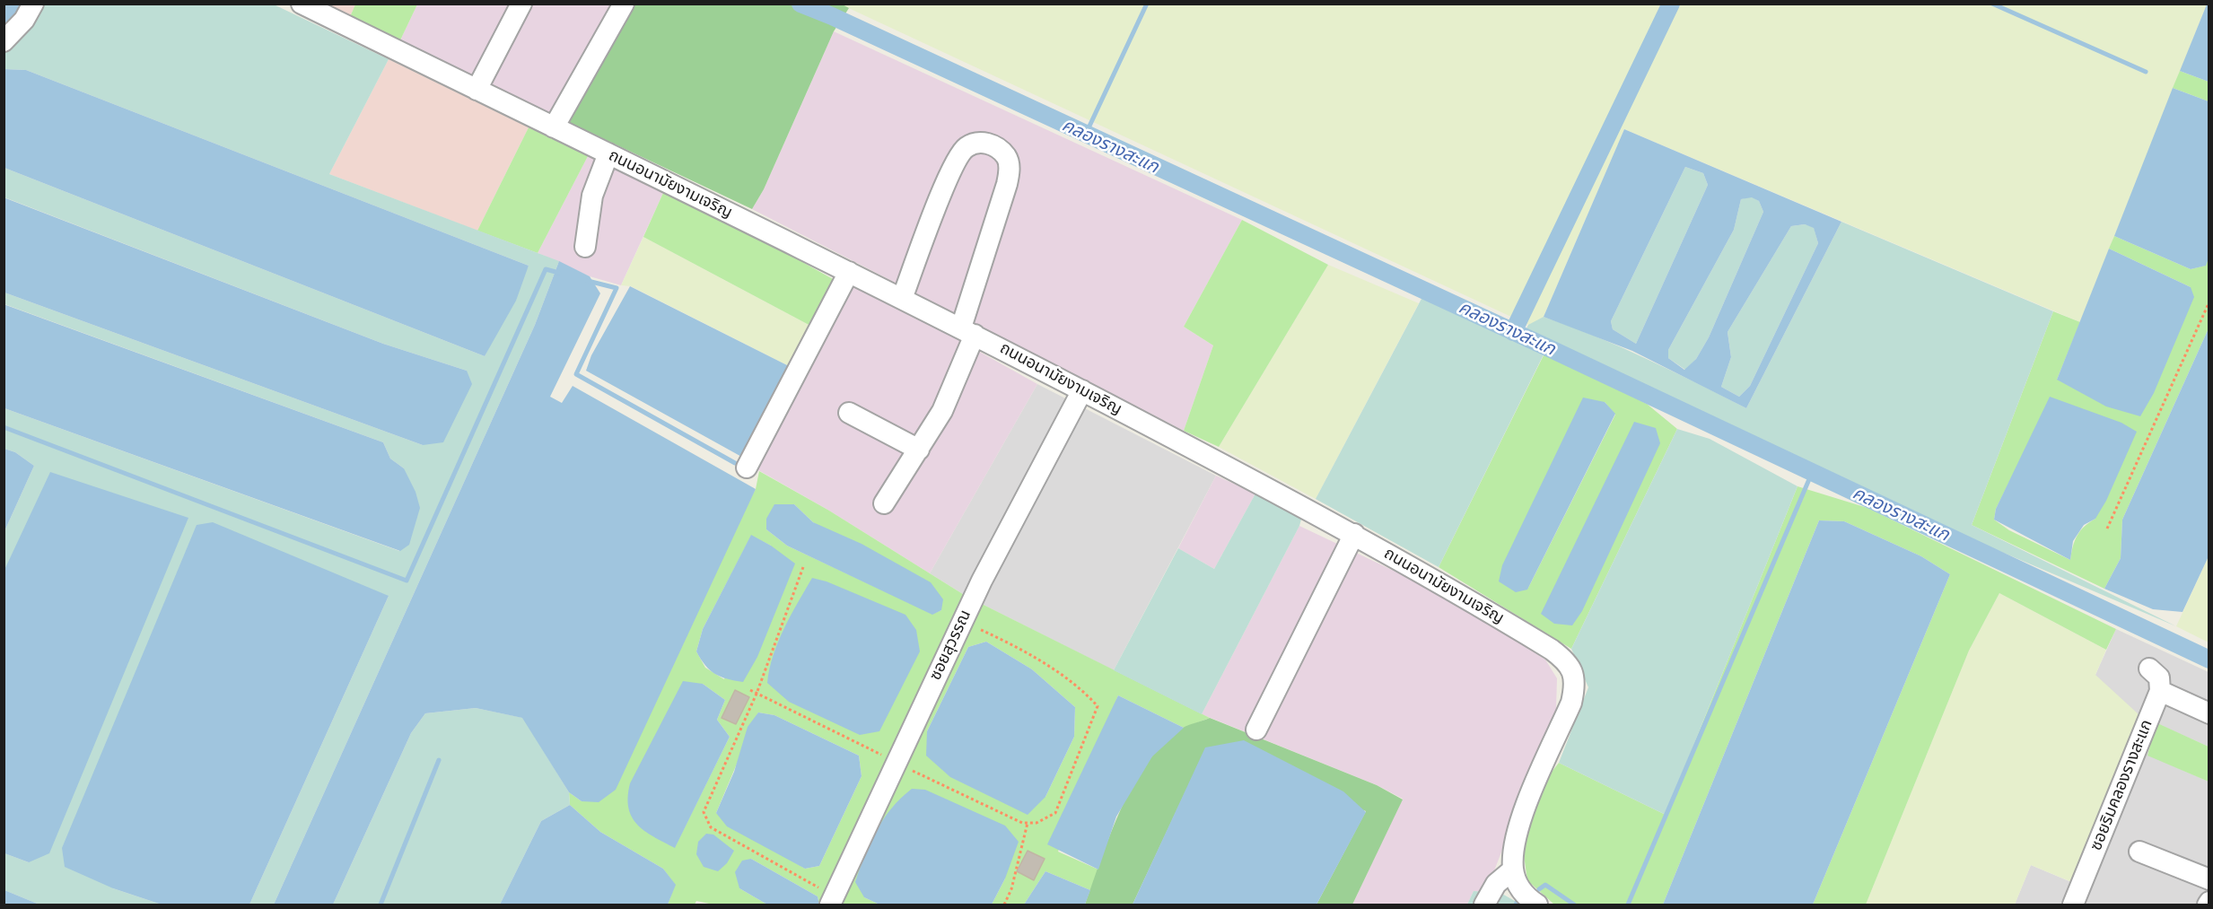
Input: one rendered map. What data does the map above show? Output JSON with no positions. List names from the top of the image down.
{
  "streets": {
    "street": ["ถนนอนามัยงามเจริญ", "ซอยสุวรรณ", "ซอยริมคลองรางสะแก"]
  },
  "crossings": [
    ["ถนนอนามัยงามเจริญ", "ซอยสุวรรณ"]
  ],
  "water": ["คลองรางสะแก"]
}
